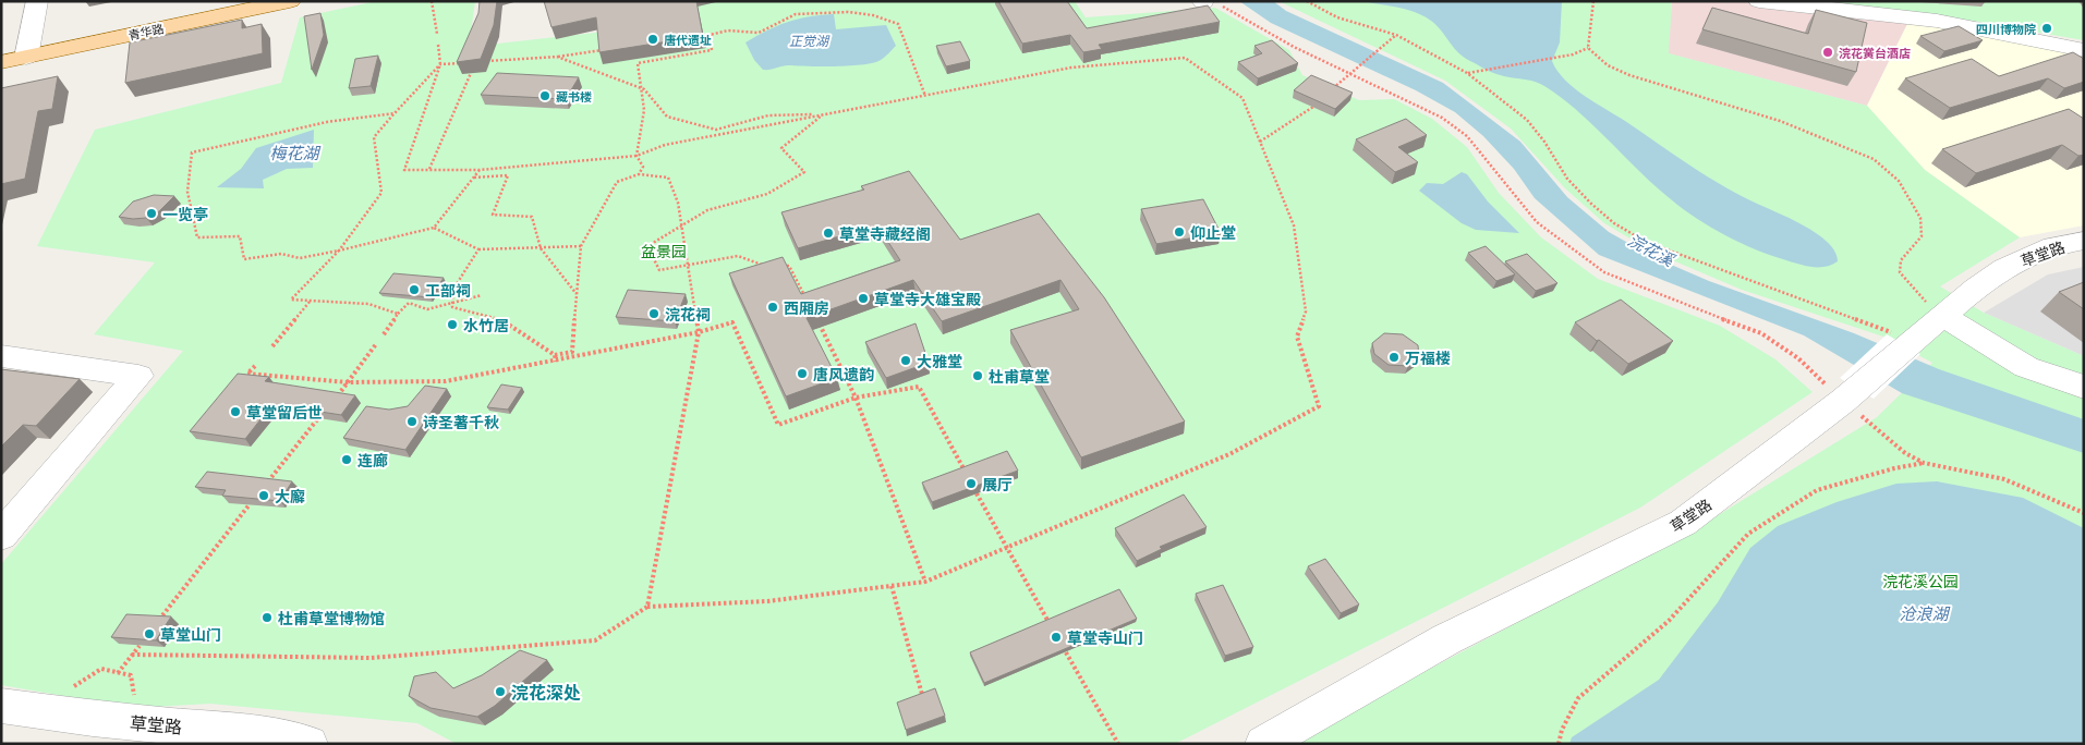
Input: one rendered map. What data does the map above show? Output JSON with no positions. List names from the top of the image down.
{
  "streets": {
    "main road": ["青华路"],
    "street": ["草堂路"]
  },
  "water": [
    "正觉湖",
    "梅花湖",
    "浣花溪",
    "沧浪湖"
  ],
  "parks": ["盆景园", "浣花溪公园"],
  "places": [
    "四川博物院",
    "唐代遗址",
    "浣花黉台酒店",
    "藏书楼",
    "一览亭",
    "仰止堂",
    "草堂寺藏经阁",
    "工部祠",
    "草堂寺大雄宝殿",
    "西厢房",
    "浣花祠",
    "水竹居",
    "万福楼",
    "大雅堂",
    "唐风遗韵",
    "杜甫草堂",
    "草堂留后世",
    "诗圣著千秋",
    "连廊",
    "展厅",
    "大廨",
    "杜甫草堂博物馆",
    "草堂山门",
    "草堂寺山门",
    "浣花深处"
  ]
}
